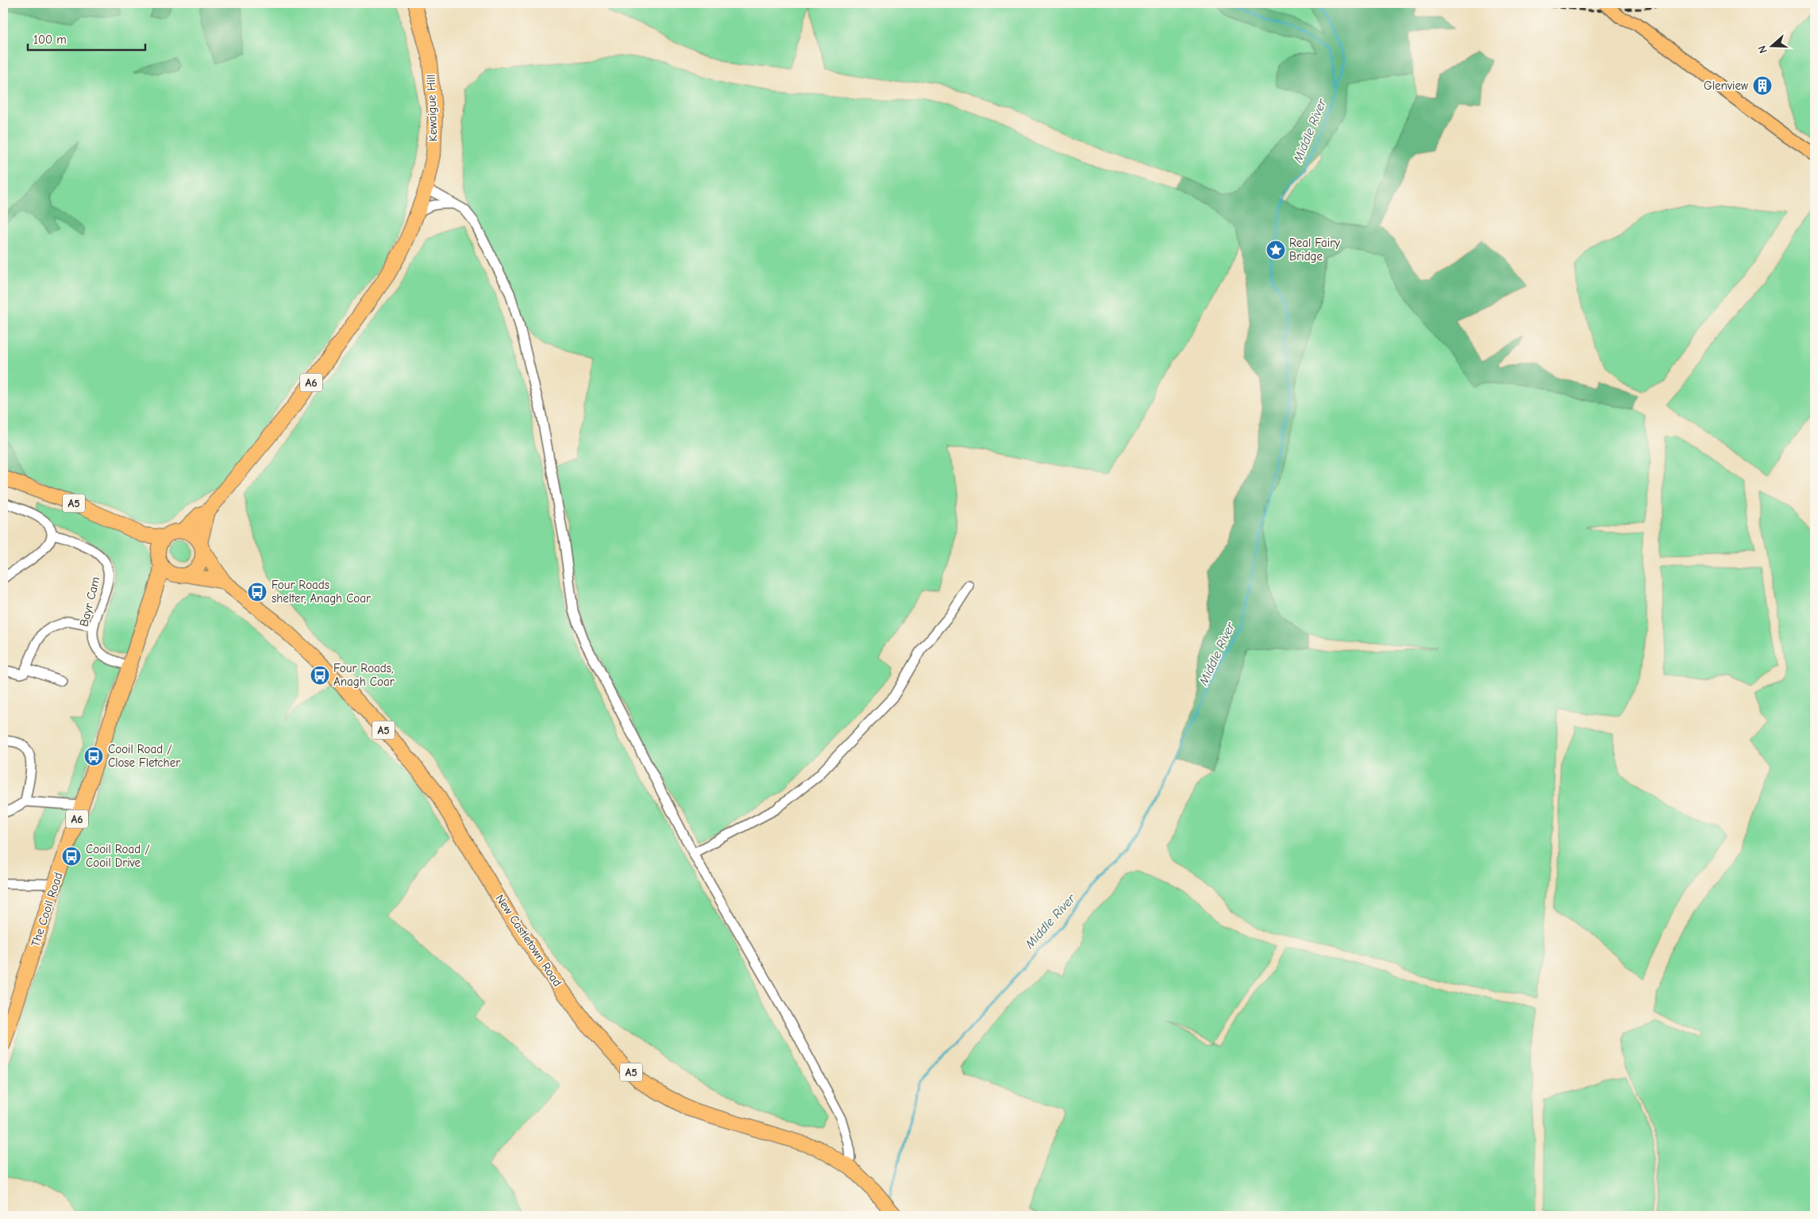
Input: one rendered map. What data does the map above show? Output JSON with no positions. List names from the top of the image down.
{
  "streets": {
    "highway": [
      "Kewaigue Hill",
      "A6",
      "A5",
      "The Cooil Road",
      "New Castletown Road"
    ],
    "street": ["Bayr Cam"]
  },
  "crossings": [
    ["Kewaigue Hill", "A6"],
    ["A6", "A5"],
    ["A6", "The Cooil Road"],
    ["A5", "The Cooil Road"],
    ["A5", "New Castletown Road"],
    ["Bayr Cam", "The Cooil Road"]
  ],
  "water": ["Middle River"],
  "places": {
    "building": ["Glenview"],
    "place": ["Real Fairy Bridge"],
    "bus stop": [
      "Four Roads shelter, Anagh Coar",
      "Four Roads, Anagh Coar",
      "Cooil Road / Close Fletcher",
      "Cooil Road / Cooil Drive"
    ]
  },
  "scale_bar": "100 m",
  "north": "left"
}
